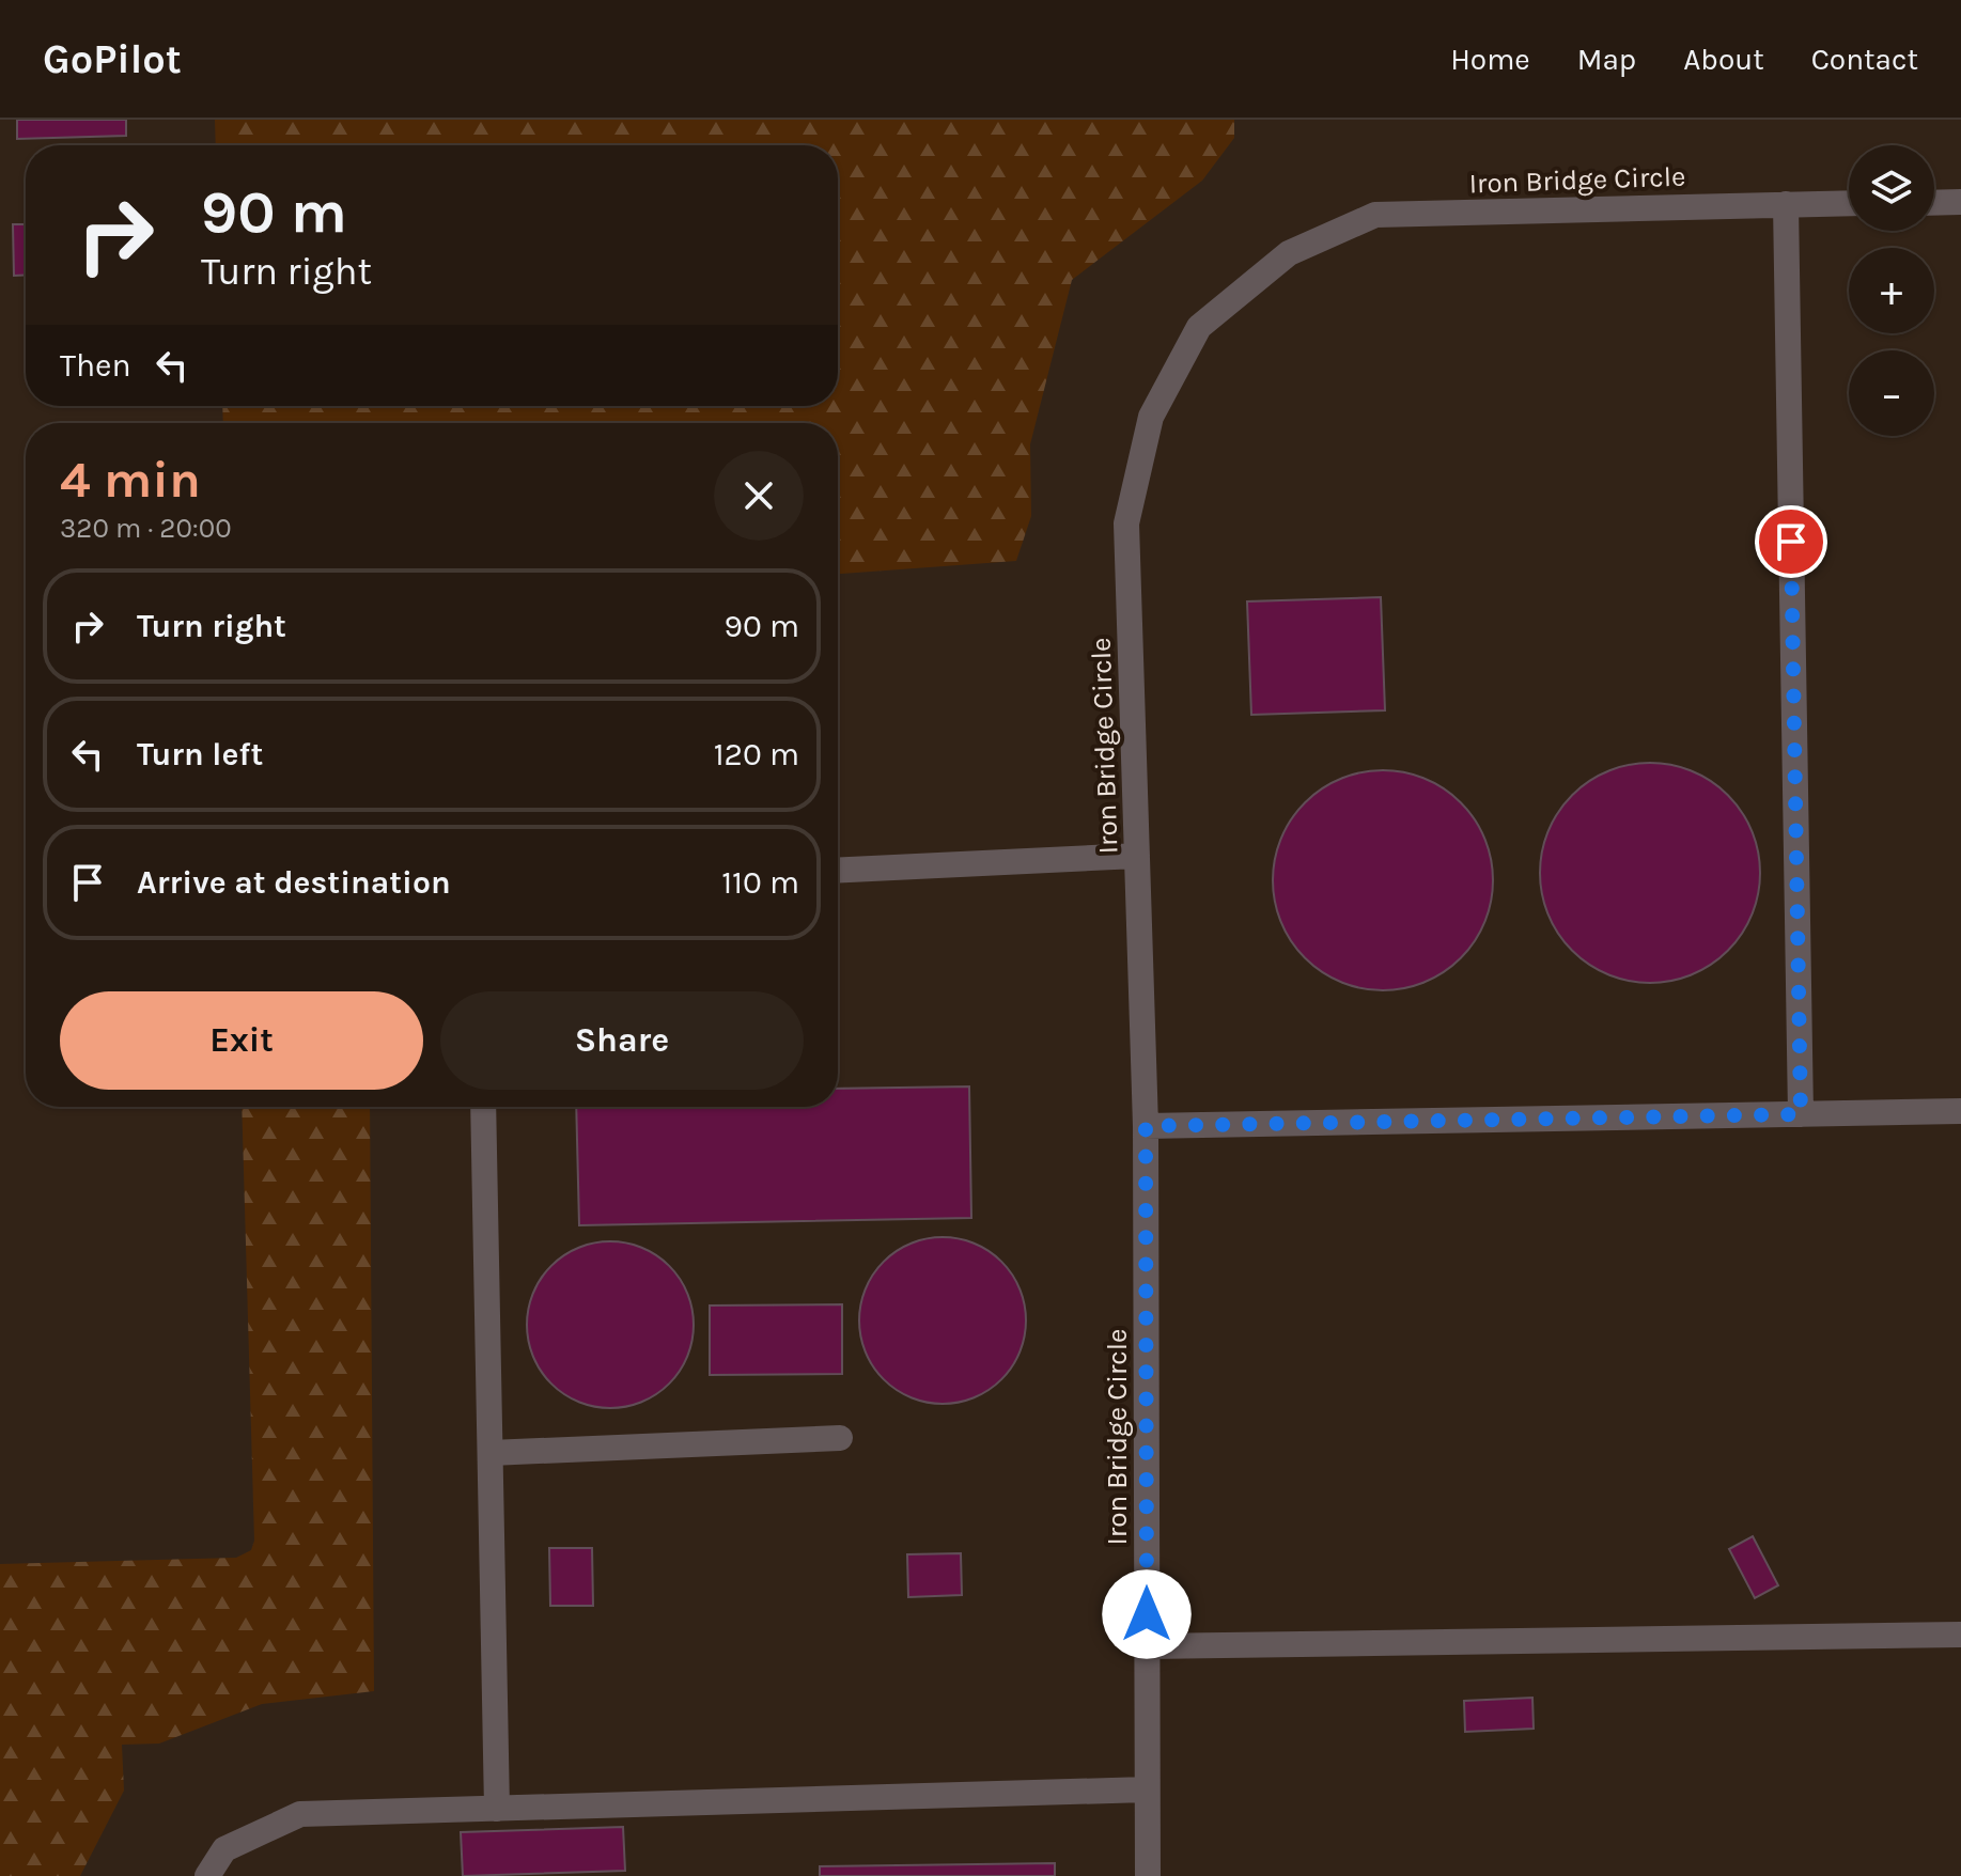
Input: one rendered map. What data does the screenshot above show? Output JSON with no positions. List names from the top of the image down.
{
  "streets": {
    "street": ["Iron Bridge Circle"]
  },
  "page": {
    "header": "GoPilot",
    "nav": [
      "Home",
      "Map",
      "About",
      "Contact"
    ],
    "map_buttons": ["+", "−"],
    "turn": ["90 m", "Turn right"],
    "then": "Then",
    "heading": ["4 min", "320 m · 20:00"],
    "list": [
      {
        "name": "Turn right",
        "value": "90 m"
      },
      {
        "name": "Turn left",
        "value": "120 m"
      },
      {
        "name": "Arrive at destination",
        "value": "110 m"
      }
    ],
    "buttons": ["Exit", "Share"]
  }
}
